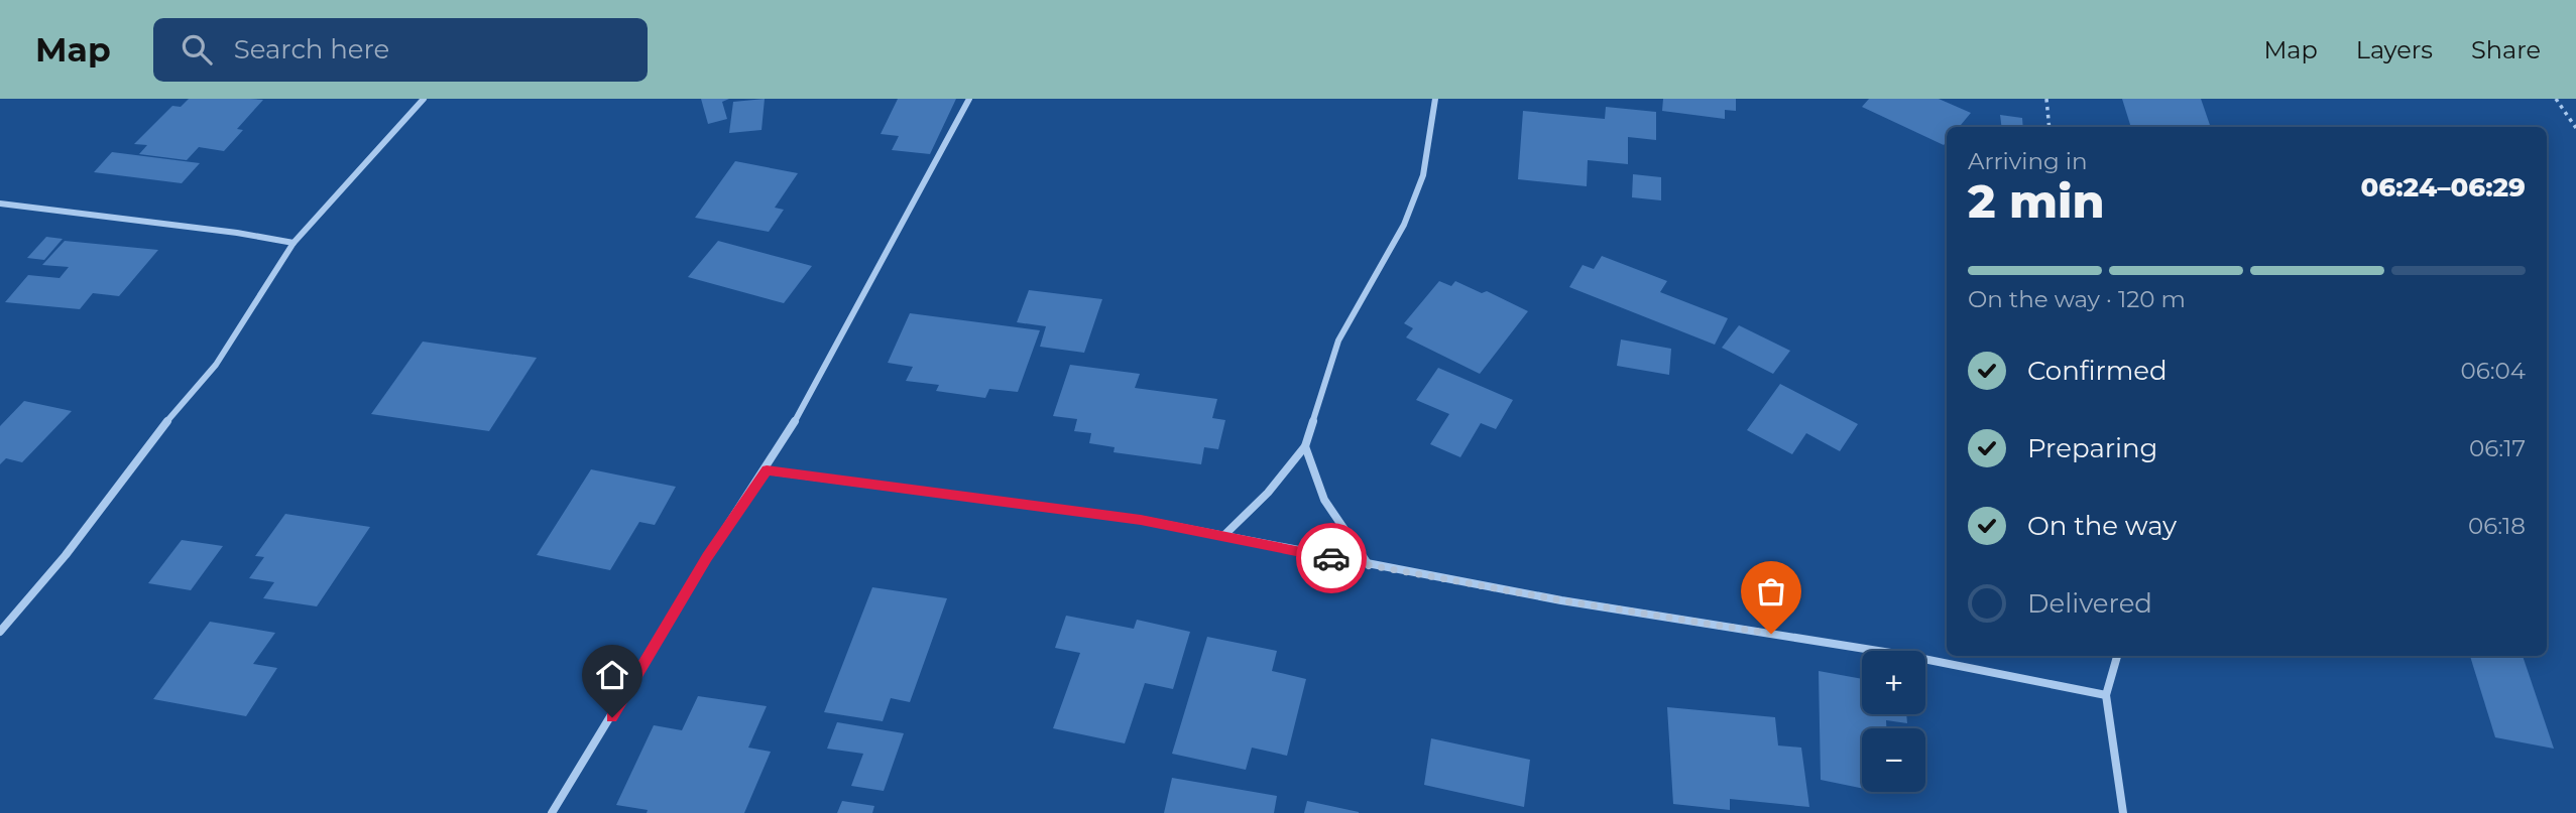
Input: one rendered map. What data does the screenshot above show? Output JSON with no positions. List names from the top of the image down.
{
  "page": {
    "header": "Map",
    "search": "Search here",
    "nav": ["Map", "Layers", "Share"],
    "heading": ["2 min", "Arriving in", "06:24–06:29"],
    "bar": "On the way · 120 m",
    "list": [
      ["Confirmed", "06:04"],
      ["Preparing", "06:17"],
      ["On the way", "06:18"],
      "Delivered"
    ],
    "map_buttons": ["+", "−"]
  }
}
